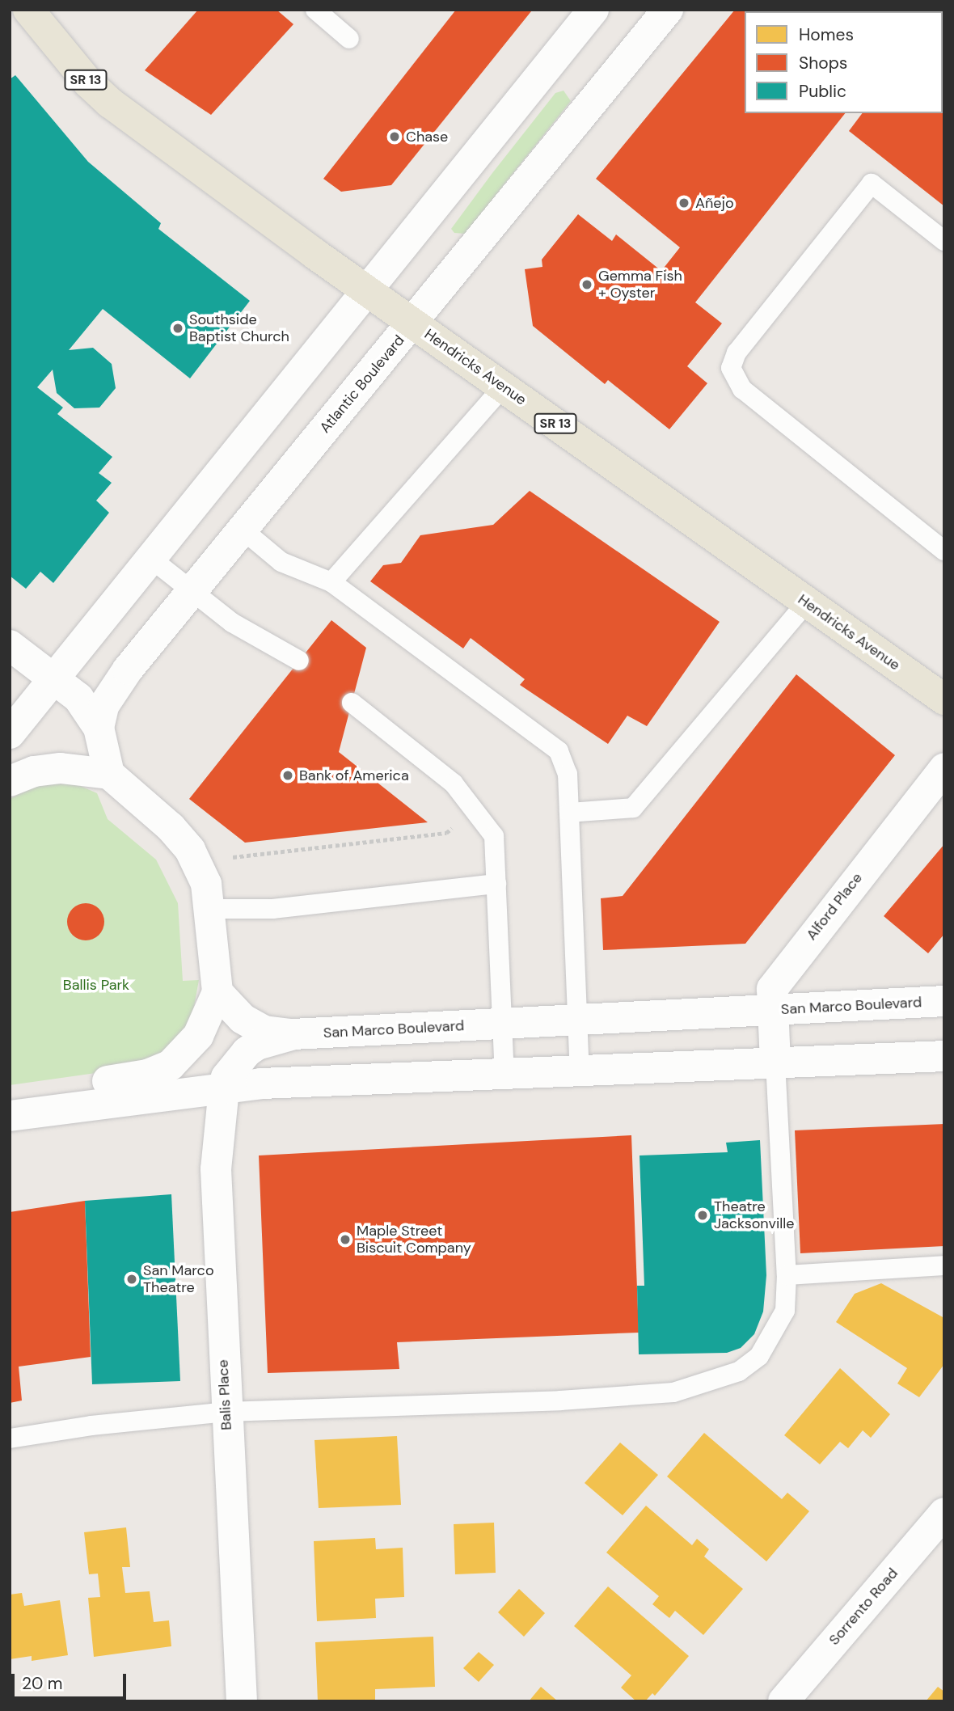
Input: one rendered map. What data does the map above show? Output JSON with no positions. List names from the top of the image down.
{
  "streets": {
    "main road": [
      "SR 13",
      "Hendricks Avenue",
      "Atlantic Boulevard",
      "Alford Place",
      "San Marco Boulevard",
      "Balis Place",
      "Sorrento Road"
    ]
  },
  "crossings": [
    ["Hendricks Avenue", "Atlantic Boulevard"],
    ["Alford Place", "San Marco Boulevard"]
  ],
  "parks": ["Ballis Park"],
  "places": [
    "Chase",
    "Añejo",
    "Gemma Fish + Oyster",
    "Southside Baptist Church",
    "Bank of America",
    "Theatre Jacksonville",
    "Maple Street Biscuit Company",
    "San Marco Theatre"
  ],
  "legend": ["Homes", "Shops", "Public"],
  "scale_bar": "20 m"
}
